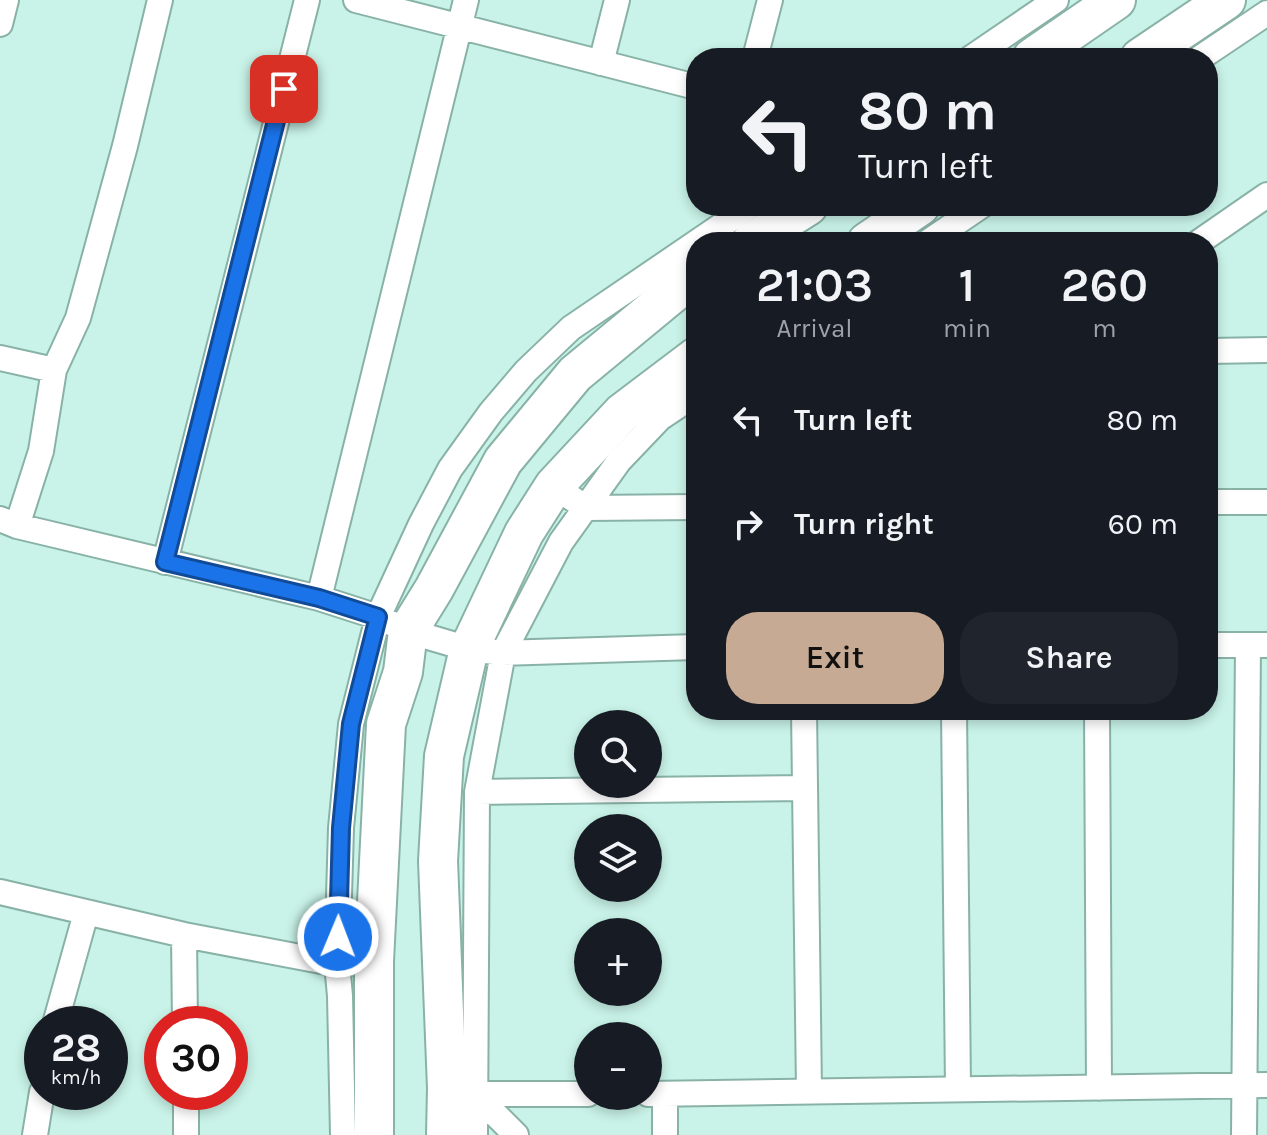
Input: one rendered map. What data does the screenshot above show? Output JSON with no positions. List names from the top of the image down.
{
  "page": {
    "turn": ["80 m", "Turn left"],
    "eta": [
      "21:03",
      "Arrival",
      "1",
      "min",
      "260",
      "m"
    ],
    "list": [
      {
        "name": "Turn left",
        "value": "80 m"
      },
      {
        "name": "Turn right",
        "value": "60 m"
      }
    ],
    "buttons": ["Exit", "Share"],
    "map_buttons": ["+", "−"],
    "speed": "28 km/h",
    "limit": "30"
  }
}
